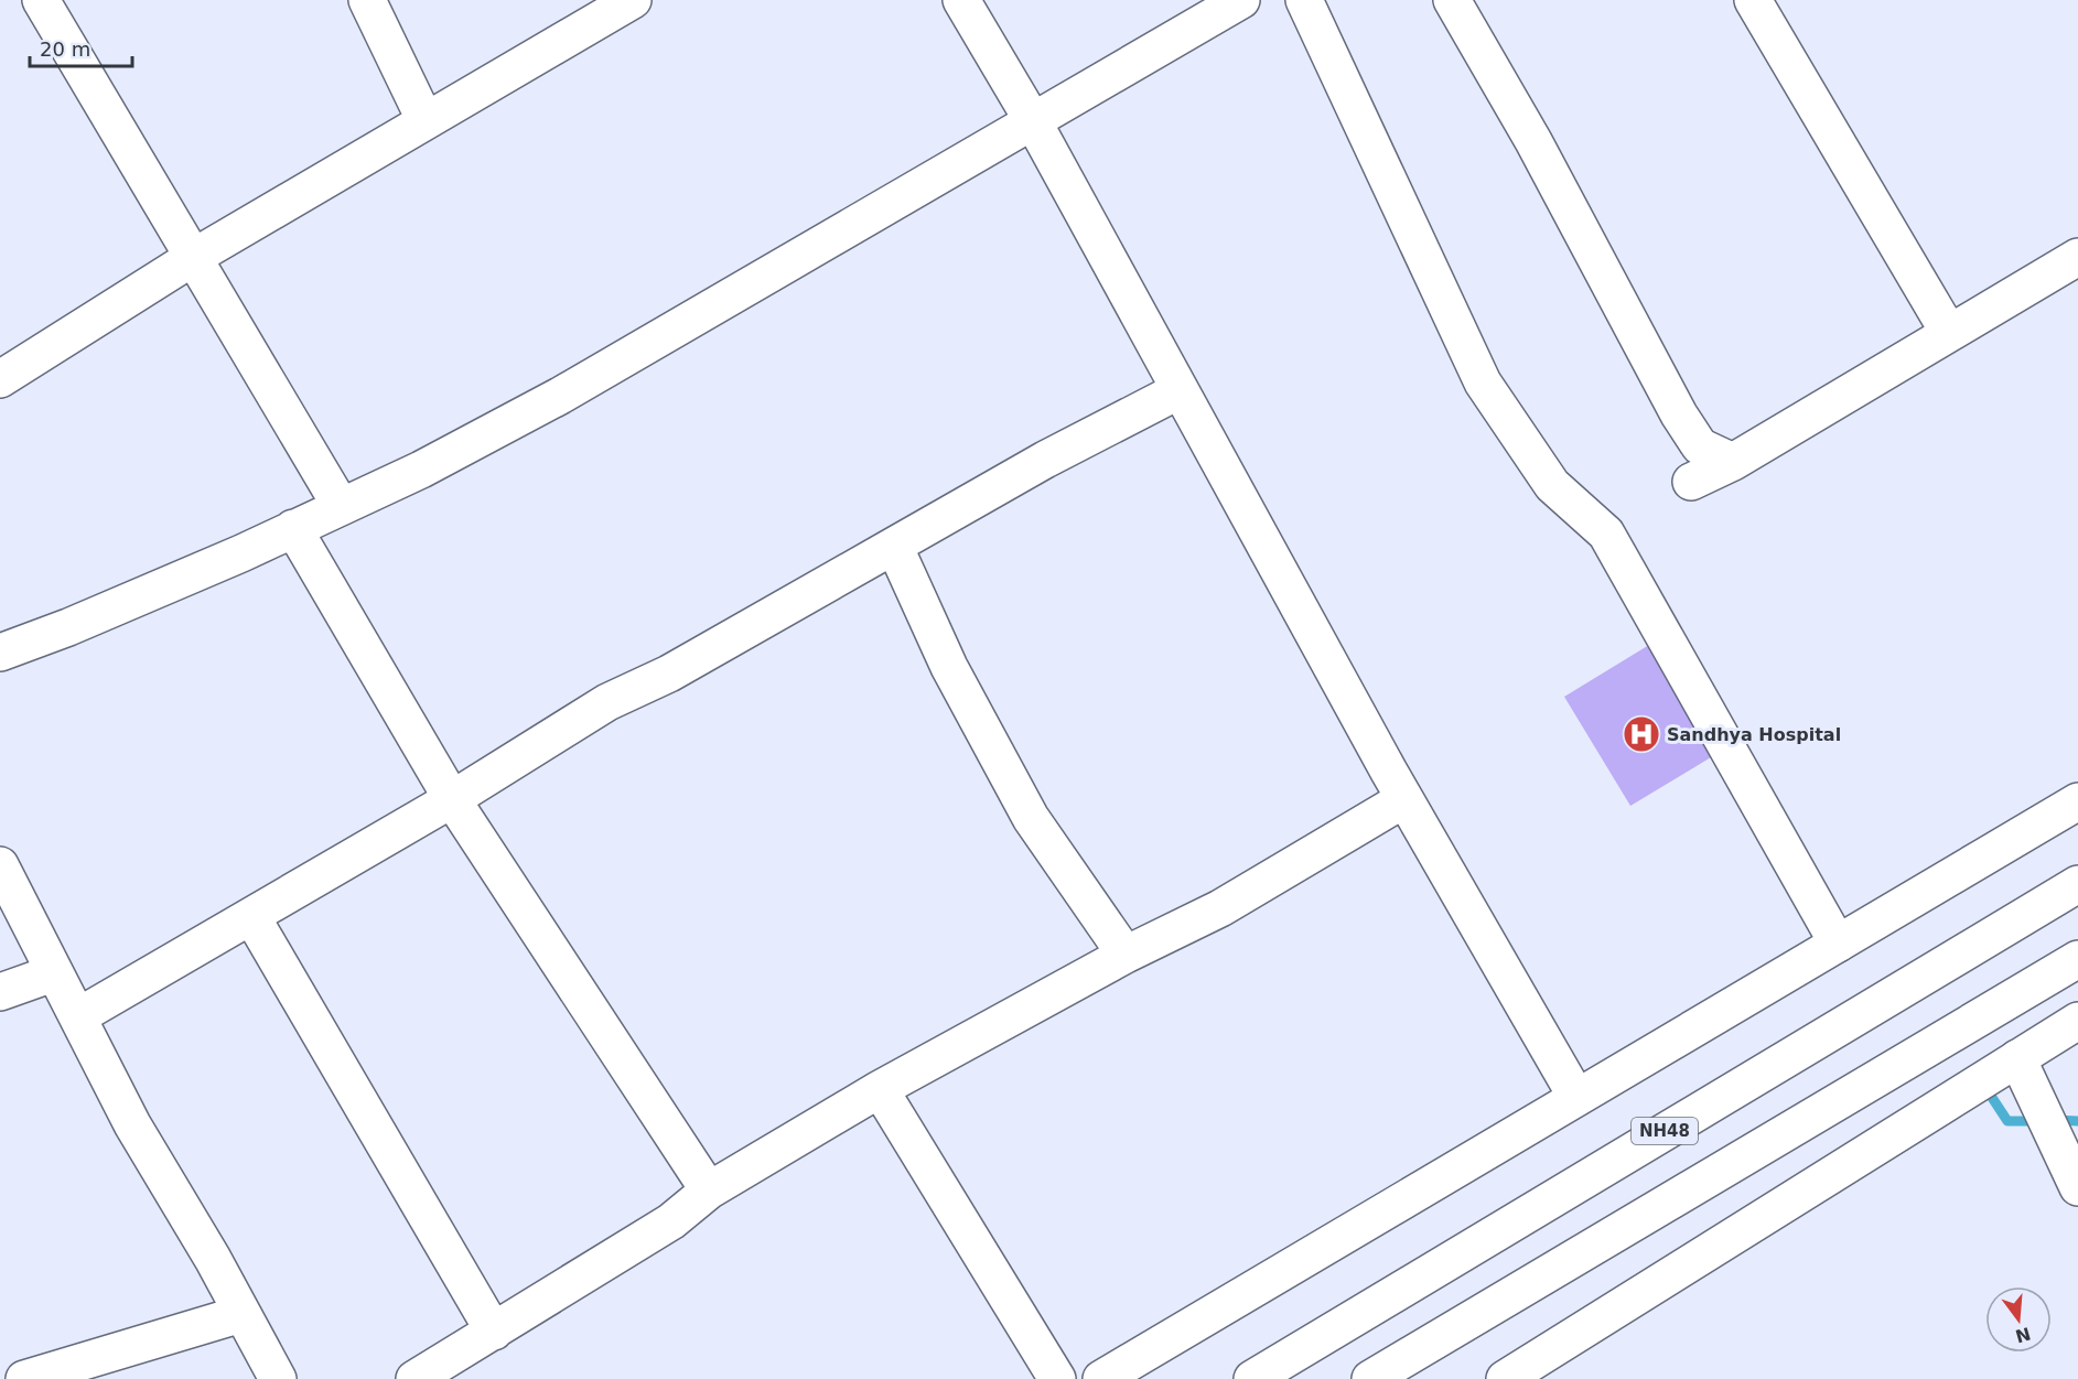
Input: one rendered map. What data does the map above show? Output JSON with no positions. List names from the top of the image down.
{
  "streets": {
    "main road": ["NH48"]
  },
  "places": {
    "hospital": ["Sandhya Hospital"]
  },
  "scale_bar": "20 m",
  "north": "bottom"
}
